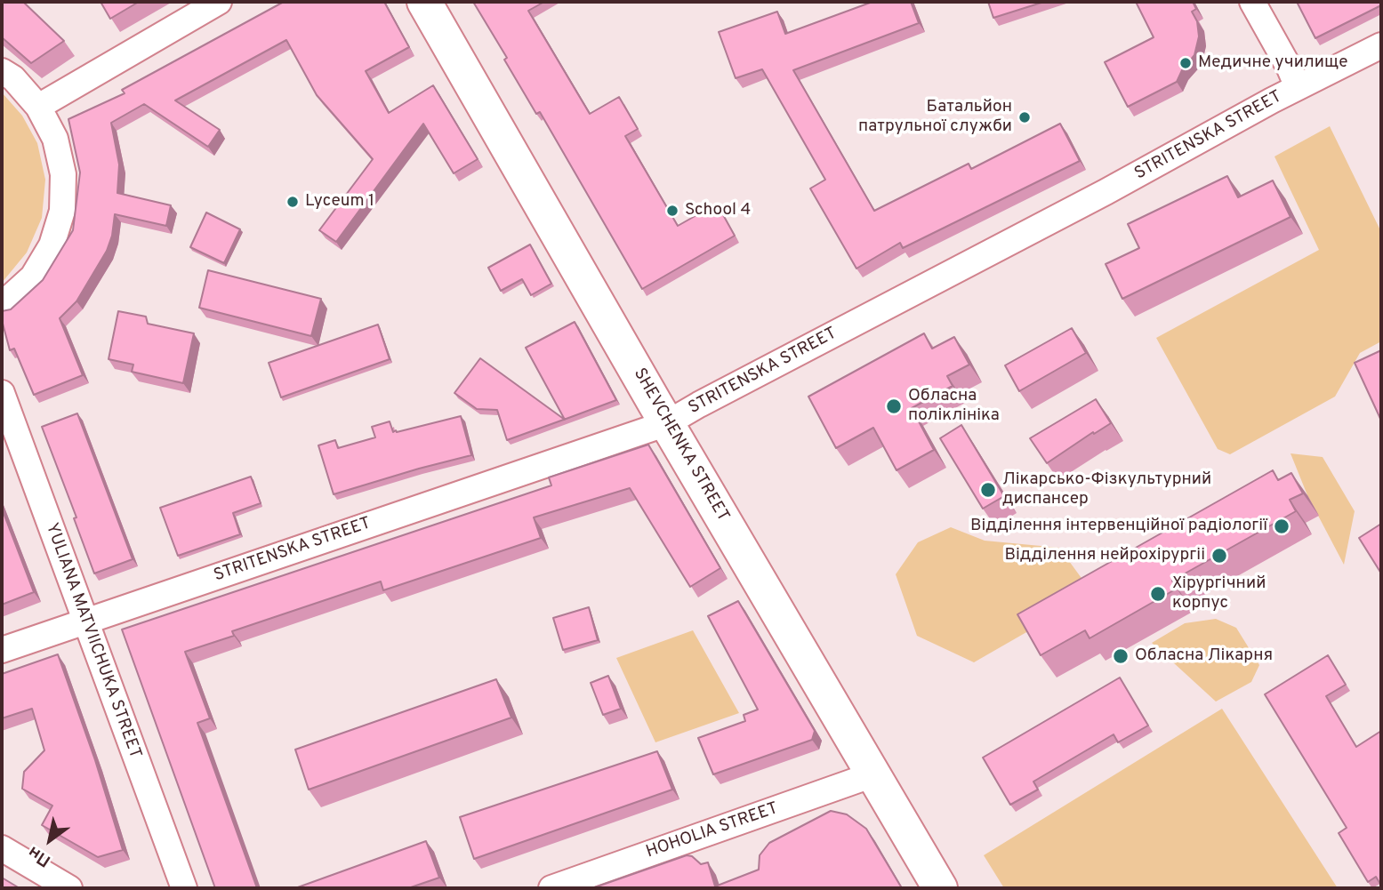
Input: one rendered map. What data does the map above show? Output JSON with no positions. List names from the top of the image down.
{
  "streets": {
    "street": [
      "STRITENSKA STREET",
      "SHEVCHENKA STREET",
      "YULIANA MATVIICHUKA STREET",
      "HOHOLIA STREET"
    ]
  },
  "crossings": [
    ["STRITENSKA STREET", "SHEVCHENKA STREET"],
    ["STRITENSKA STREET", "YULIANA MATVIICHUKA STREET"],
    ["SHEVCHENKA STREET", "HOHOLIA STREET"]
  ],
  "places": [
    "Медичне училище",
    "Батальйон патрульної служби",
    "Lyceum 1",
    "School 4",
    "Обласна поліклініка",
    "Лікарсько-Фізкультурний диспансер",
    "Відділення інтервенційної радіології",
    "Відділення нейрохірургіі",
    "Хірургічний корпус",
    "Обласна Лікарня"
  ],
  "north": "bottom left"
}
